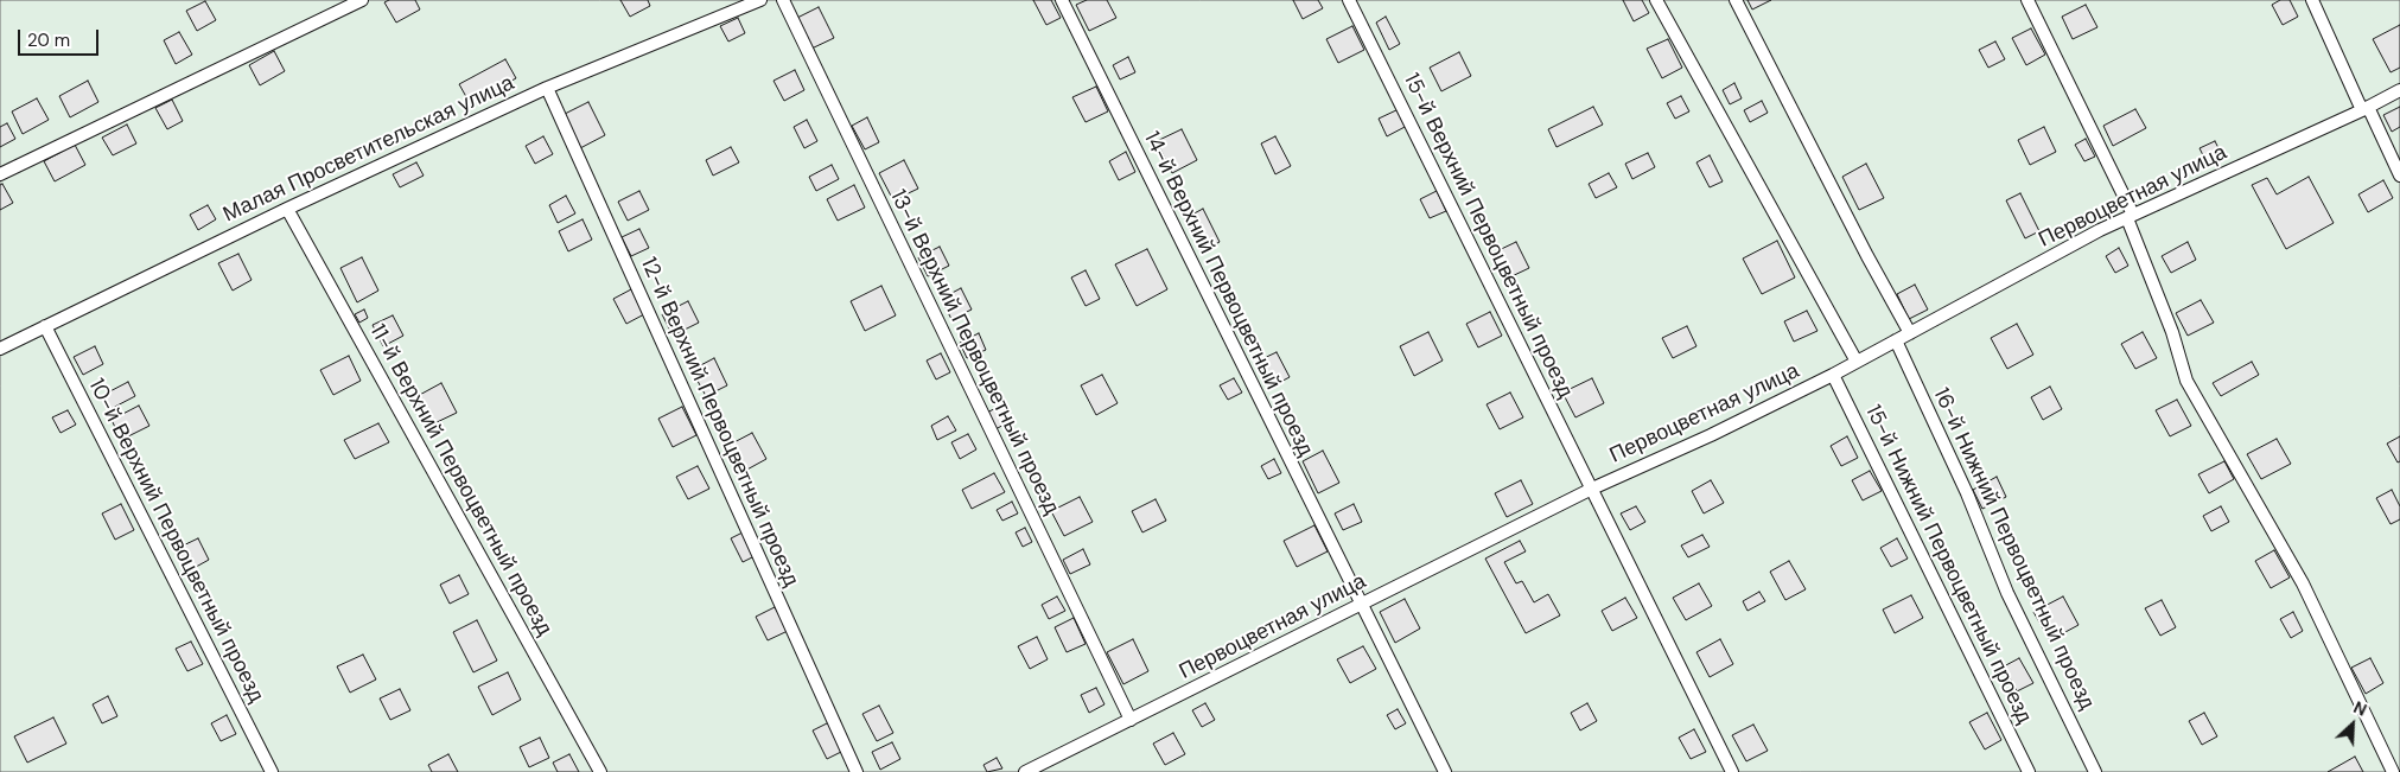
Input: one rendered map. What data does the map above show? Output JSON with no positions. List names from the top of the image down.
{
  "streets": {
    "lane": [
      "Малая Просветительская улица",
      "Первоцветная улица",
      "15-й Верхний Первоцветный проезд",
      "14-й Верхний Первоцветный проезд",
      "13-й Верхний Первоцветный проезд",
      "12-й Верхний Первоцветный проезд",
      "11-й Верхний Первоцветный проезд",
      "10-й Верхний Первоцветный проезд",
      "16-й Нижний Первоцветный проезд",
      "15-й Нижний Первоцветный проезд"
    ]
  },
  "crossings": [
    ["Малая Просветительская улица", "12-й Верхний Первоцветный проезд"],
    ["Малая Просветительская улица", "11-й Верхний Первоцветный проезд"],
    ["Малая Просветительская улица", "10-й Верхний Первоцветный проезд"],
    ["Первоцветная улица", "15-й Верхний Первоцветный проезд"],
    ["Первоцветная улица", "14-й Верхний Первоцветный проезд"],
    ["Первоцветная улица", "13-й Верхний Первоцветный проезд"],
    ["Первоцветная улица", "16-й Нижний Первоцветный проезд"],
    ["Первоцветная улица", "15-й Нижний Первоцветный проезд"]
  ],
  "scale_bar": "20 m",
  "north": "top right"
}
